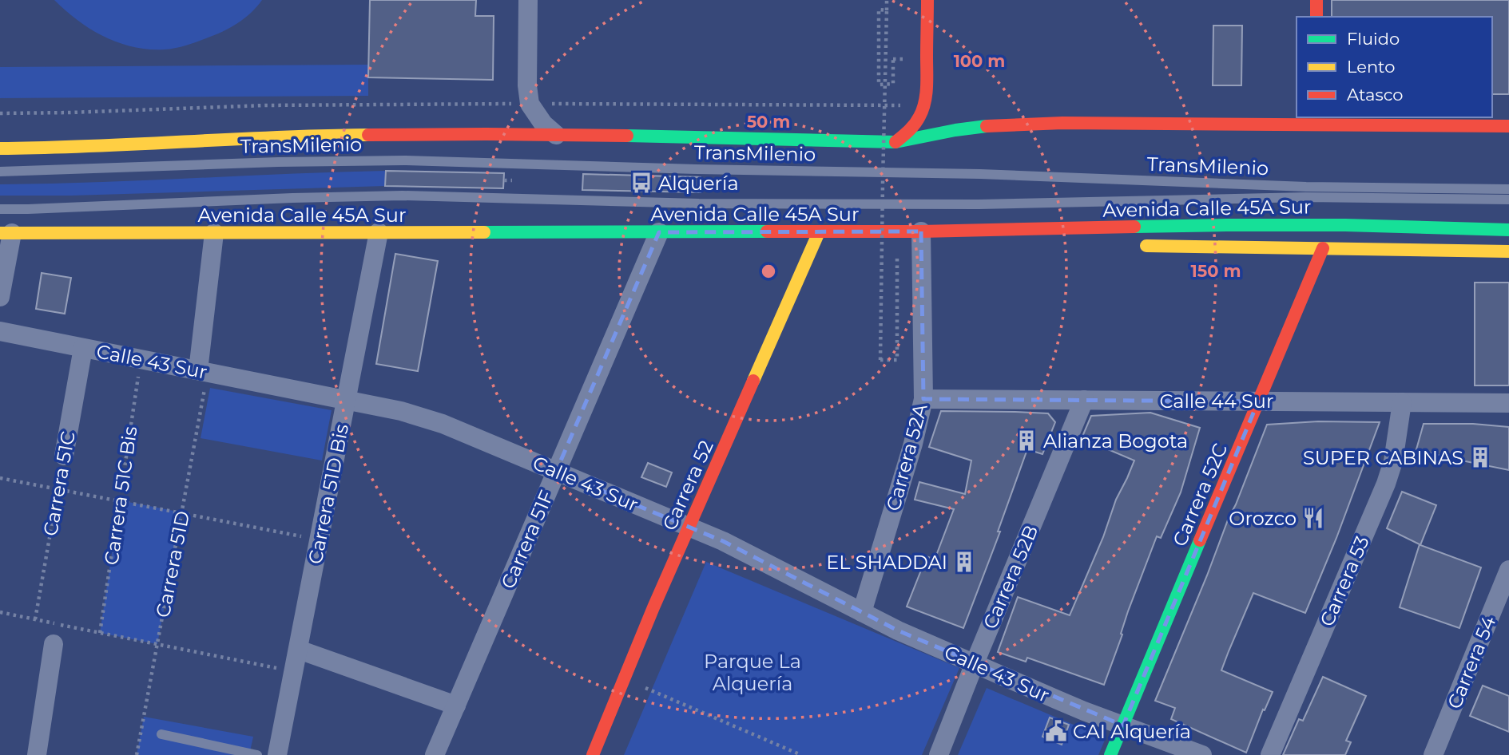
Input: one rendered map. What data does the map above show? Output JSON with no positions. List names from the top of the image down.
{
  "streets": {
    "main road": ["Avenida Calle 45A Sur", "Carrera 52", "Carrera 52C"],
    "street": [
      "Calle 43 Sur",
      "Calle 44 Sur",
      "Carrera 52A",
      "Carrera 51C",
      "Carrera 51D Bis",
      "Carrera 51F",
      "Carrera 52B",
      "Carrera 53",
      "Carrera 54"
    ],
    "lane": ["TransMilenio"],
    "path": ["Carrera 51C Bis", "Carrera 51D"]
  },
  "crossings": [
    ["Avenida Calle 45A Sur", "Carrera 52A"],
    ["Avenida Calle 45A Sur", "Carrera 52"],
    ["Avenida Calle 45A Sur", "Carrera 51D Bis"],
    ["Avenida Calle 45A Sur", "Carrera 51F"],
    ["Calle 43 Sur", "Carrera 52A"],
    ["Calle 43 Sur", "Carrera 51C"],
    ["Calle 43 Sur", "Carrera 52"],
    ["Calle 43 Sur", "Carrera 51D Bis"],
    ["Calle 43 Sur", "Carrera 52C"],
    ["Calle 43 Sur", "Carrera 51C Bis"],
    ["Calle 43 Sur", "Carrera 51F"],
    ["Calle 43 Sur", "Carrera 51D"],
    ["Calle 43 Sur", "Carrera 52B"],
    ["Calle 44 Sur", "Carrera 52A"],
    ["Calle 44 Sur", "Carrera 52C"],
    ["Calle 44 Sur", "Carrera 52B"],
    ["Calle 44 Sur", "Carrera 53"]
  ],
  "parks": ["Parque La Alquería"],
  "places": {
    "bus stop": ["Alquería"],
    "building": ["Alianza Bogota", "SUPER CABINAS", "EL SHADDAI"],
    "restaurant": ["Orozco"],
    "public building": ["CAI Alquería"]
  },
  "legend": ["Fluido", "Lento", "Atasco"],
  "rings": ["100 m", "50 m", "150 m"]
}
